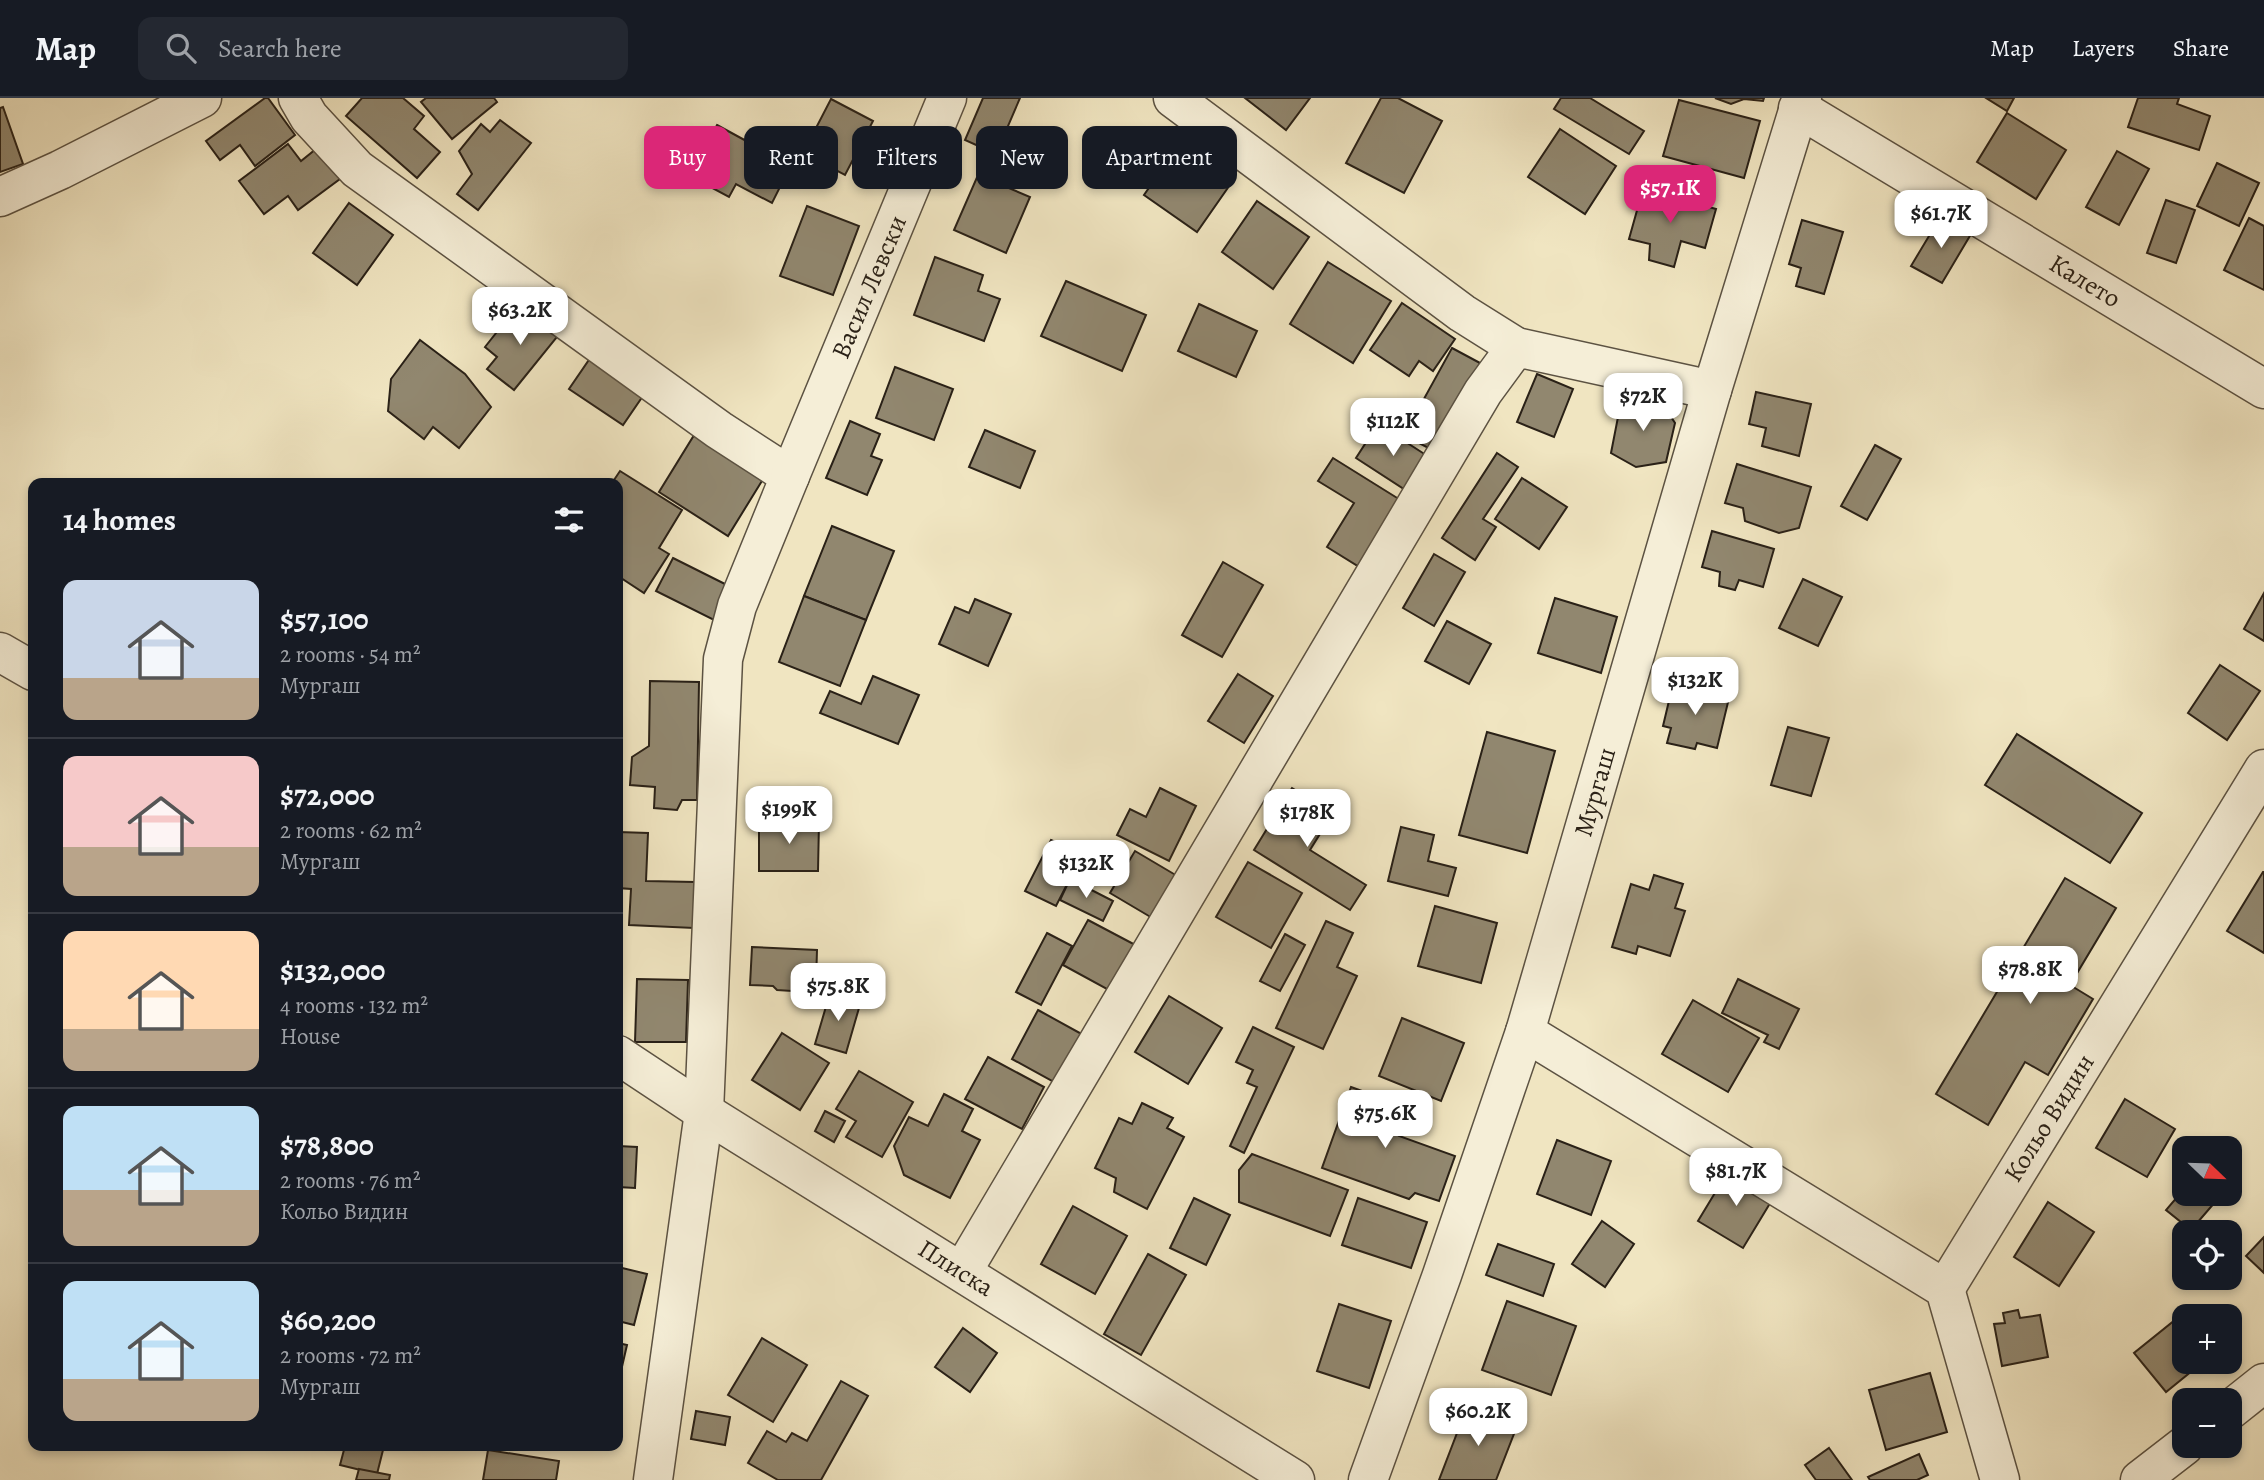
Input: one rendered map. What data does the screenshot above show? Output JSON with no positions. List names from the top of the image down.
{
  "streets": {
    "street": [
      "Калето",
      "Васил Левски",
      "Мургаш",
      "Кольо Видин",
      "Плиска"
    ]
  },
  "crossings": [
    ["Калето", "Мургаш"],
    ["Васил Левски", "Плиска"]
  ],
  "north": "bottom right",
  "page": {
    "header": "Map",
    "search": "Search here",
    "nav": ["Map", "Layers", "Share"],
    "chip": [
      "Buy",
      "Rent",
      "Filters",
      "New",
      "Apartment"
    ],
    "price": [
      "$57.1K",
      "$61.7K",
      "$63.2K",
      "$72K",
      "$112K",
      "$132K",
      "$199K",
      "$178K",
      "$132K",
      "$78.8K",
      "$75.8K",
      "$75.6K",
      "$81.7K",
      "$60.2K"
    ],
    "heading": "14 homes",
    "list": [
      {
        "name": "$57,100",
        "note": "2 rooms · 54 m² · Мургаш"
      },
      {
        "name": "$72,000",
        "note": "2 rooms · 62 m² · Мургаш"
      },
      {
        "name": "$132,000",
        "note": "4 rooms · 132 m² · House"
      },
      {
        "name": "$78,800",
        "note": "2 rooms · 76 m² · Кольо Видин"
      },
      {
        "name": "$60,200",
        "note": "2 rooms · 72 m² · Мургаш"
      }
    ],
    "map_buttons": ["+", "−"]
  }
}
